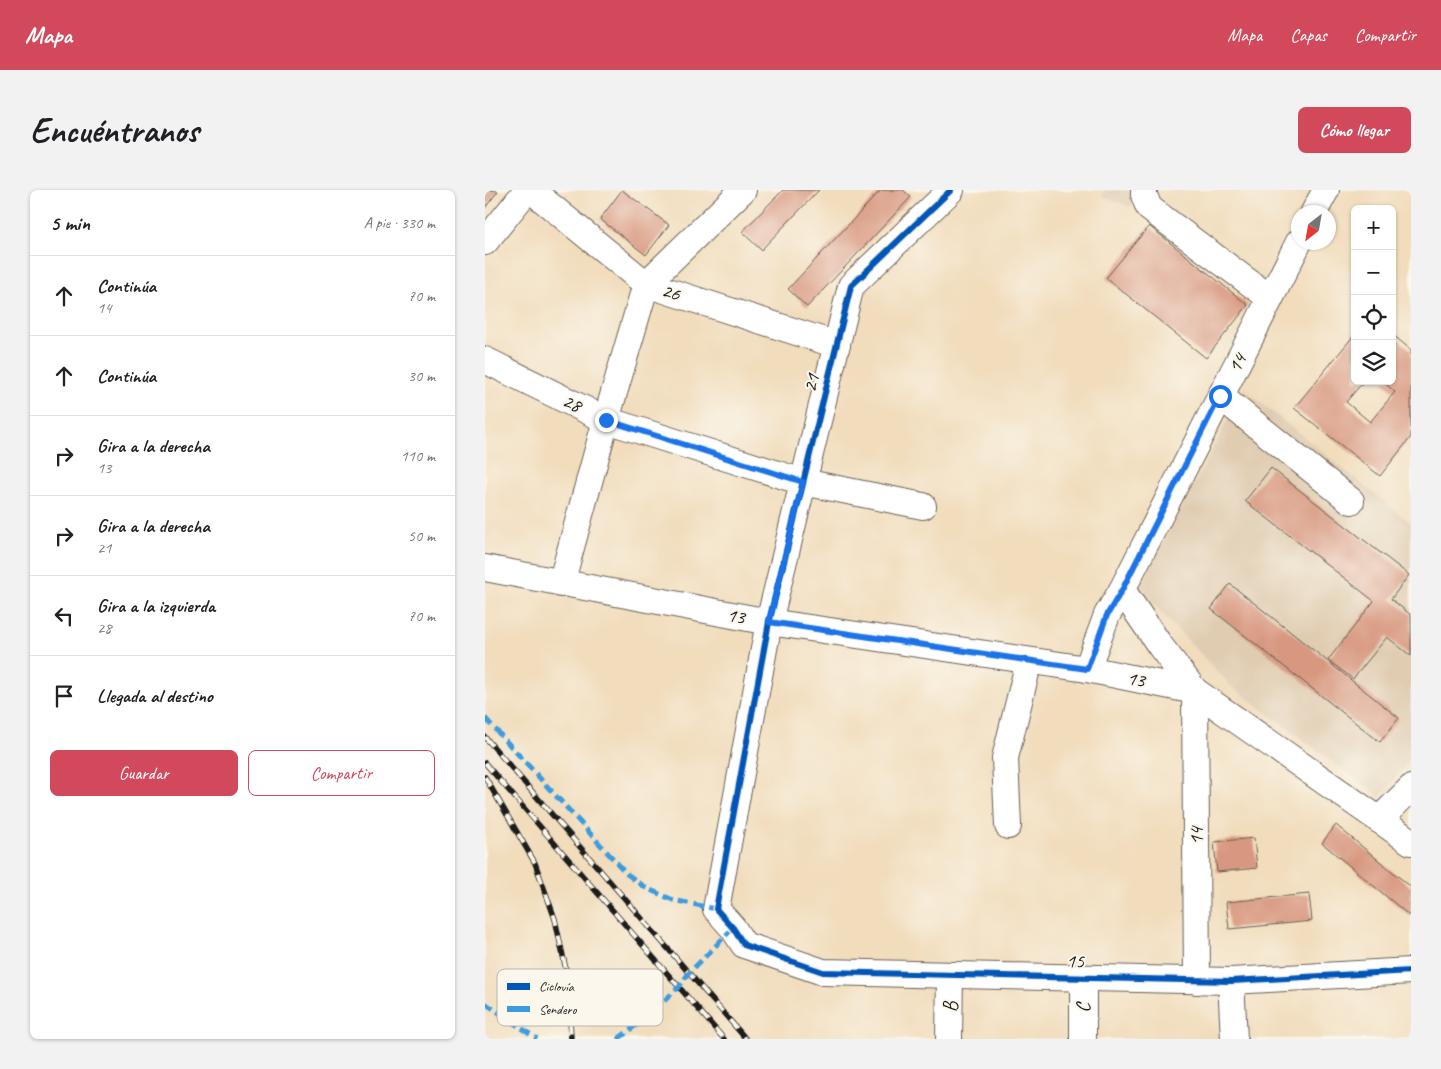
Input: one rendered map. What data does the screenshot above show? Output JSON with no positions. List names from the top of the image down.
{
  "streets": {
    "street": [
      "26",
      "14",
      "21",
      "28",
      "13",
      "15",
      "B",
      "C"
    ]
  },
  "crossings": [
    ["26", "21"],
    ["14", "13"],
    ["14", "15"],
    ["21", "28"],
    ["21", "13"],
    ["21", "15"],
    ["15", "B"],
    ["15", "C"]
  ],
  "legend": ["Ciclovía", "Sendero"],
  "north": "bottom left",
  "page": {
    "header": "Mapa",
    "nav": ["Mapa", "Capas", "Compartir"],
    "buttons": [
      "Cómo llegar",
      ["Guardar", "Compartir"]
    ],
    "title": "Encuéntranos",
    "heading": ["5 min", "A pie · 330 m"],
    "map_buttons": ["+", "−"],
    "list": [
      ["Continúa", "14", "70 m"],
      ["Continúa", "30 m"],
      ["Gira a la derecha", "13", "110 m"],
      ["Gira a la derecha", "21", "50 m"],
      ["Gira a la izquierda", "28", "70 m"],
      "Llegada al destino"
    ]
  }
}
